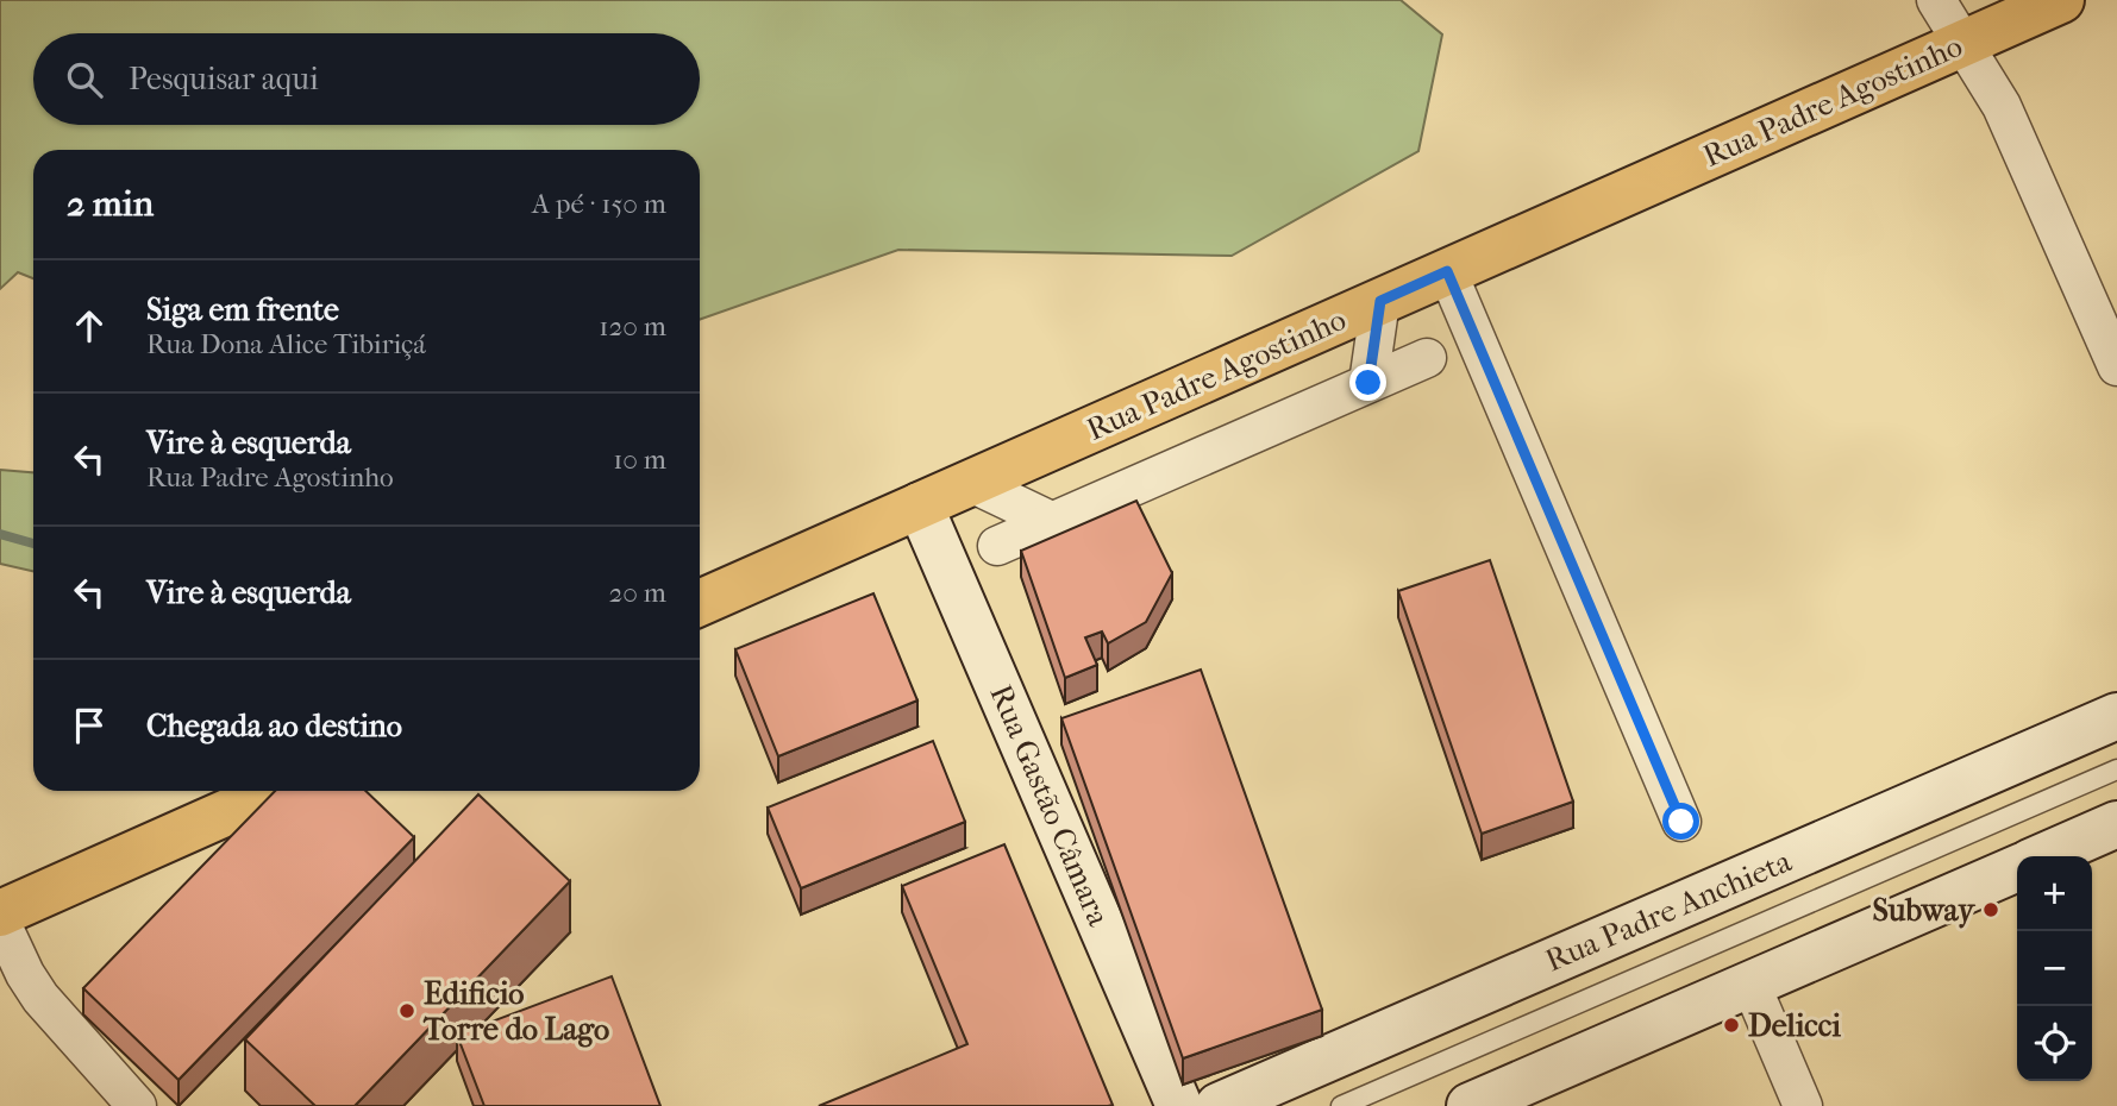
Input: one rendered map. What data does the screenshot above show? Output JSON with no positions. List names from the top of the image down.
{
  "streets": {
    "main road": ["Rua Padre Agostinho"],
    "street": ["Rua Gastão Câmara", "Rua Padre Anchieta"]
  },
  "crossings": [
    ["Rua Padre Agostinho", "Rua Gastão Câmara"]
  ],
  "places": ["Subway", "Edificio Torre do Lago", "Delicci"],
  "page": {
    "search": "Pesquisar aqui",
    "heading": ["2 min", "A pé · 150 m"],
    "list": [
      ["Siga em frente", "Rua Dona Alice Tibiriçá", "120 m"],
      ["Vire à esquerda", "Rua Padre Agostinho", "10 m"],
      ["Vire à esquerda", "20 m"],
      "Chegada ao destino"
    ],
    "map_buttons": ["+", "−"]
  }
}
